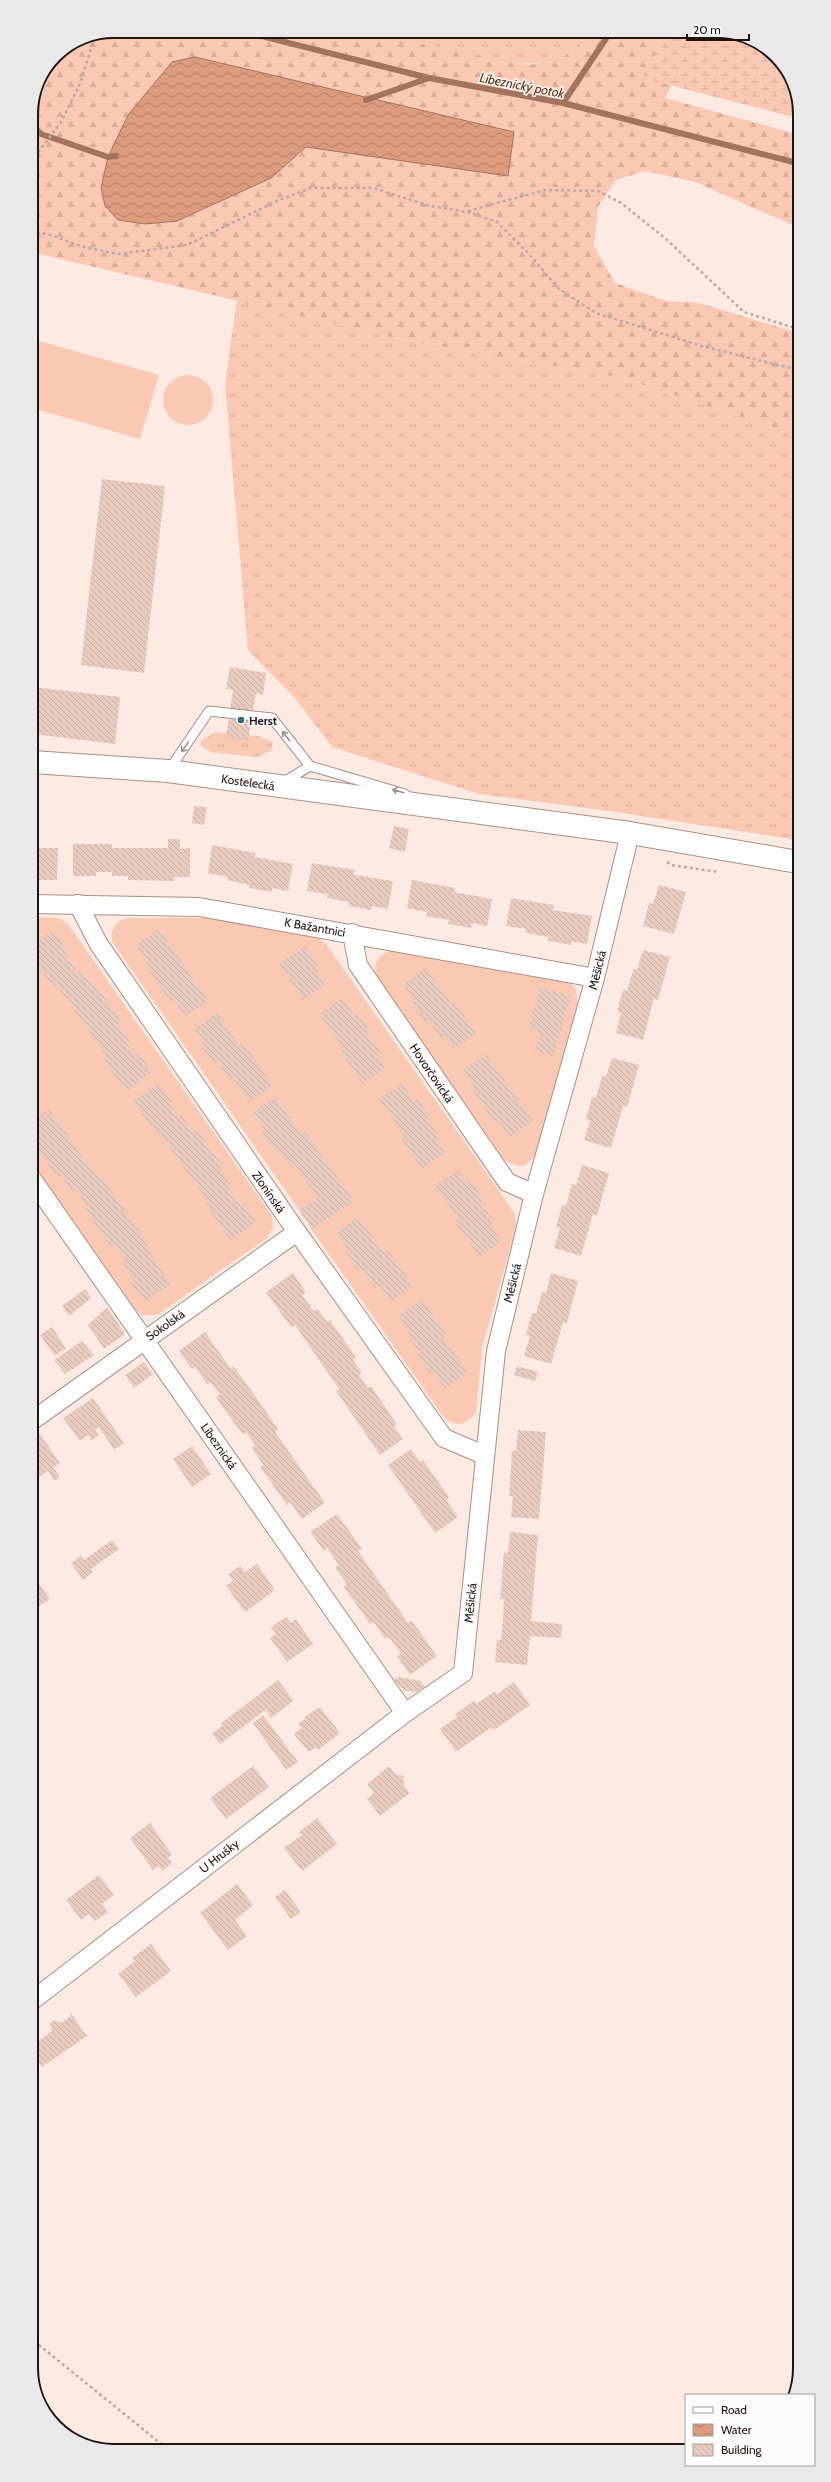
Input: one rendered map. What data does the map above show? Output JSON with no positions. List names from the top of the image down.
{
  "streets": {
    "main road": ["Kostelecká"],
    "street": [
      "K Bažantnici",
      "Měšická",
      "Hovorčovická",
      "Zlonínská",
      "Sokolská",
      "Líbeznická",
      "U Hrušky"
    ]
  },
  "crossings": [
    ["Kostelecká", "Měšická"],
    ["K Bažantnici", "Měšická"],
    ["K Bažantnici", "Hovorčovická"],
    ["K Bažantnici", "Zlonínská"],
    ["Měšická", "Hovorčovická"],
    ["Měšická", "Zlonínská"],
    ["Měšická", "Líbeznická"],
    ["Měšická", "U Hrušky"],
    ["Zlonínská", "Sokolská"],
    ["Sokolská", "Líbeznická"],
    ["Líbeznická", "U Hrušky"]
  ],
  "water": ["Líbeznický potok"],
  "places": ["Herst"],
  "legend": ["Road", "Water", "Building"],
  "scale_bar": "20 m"
}
